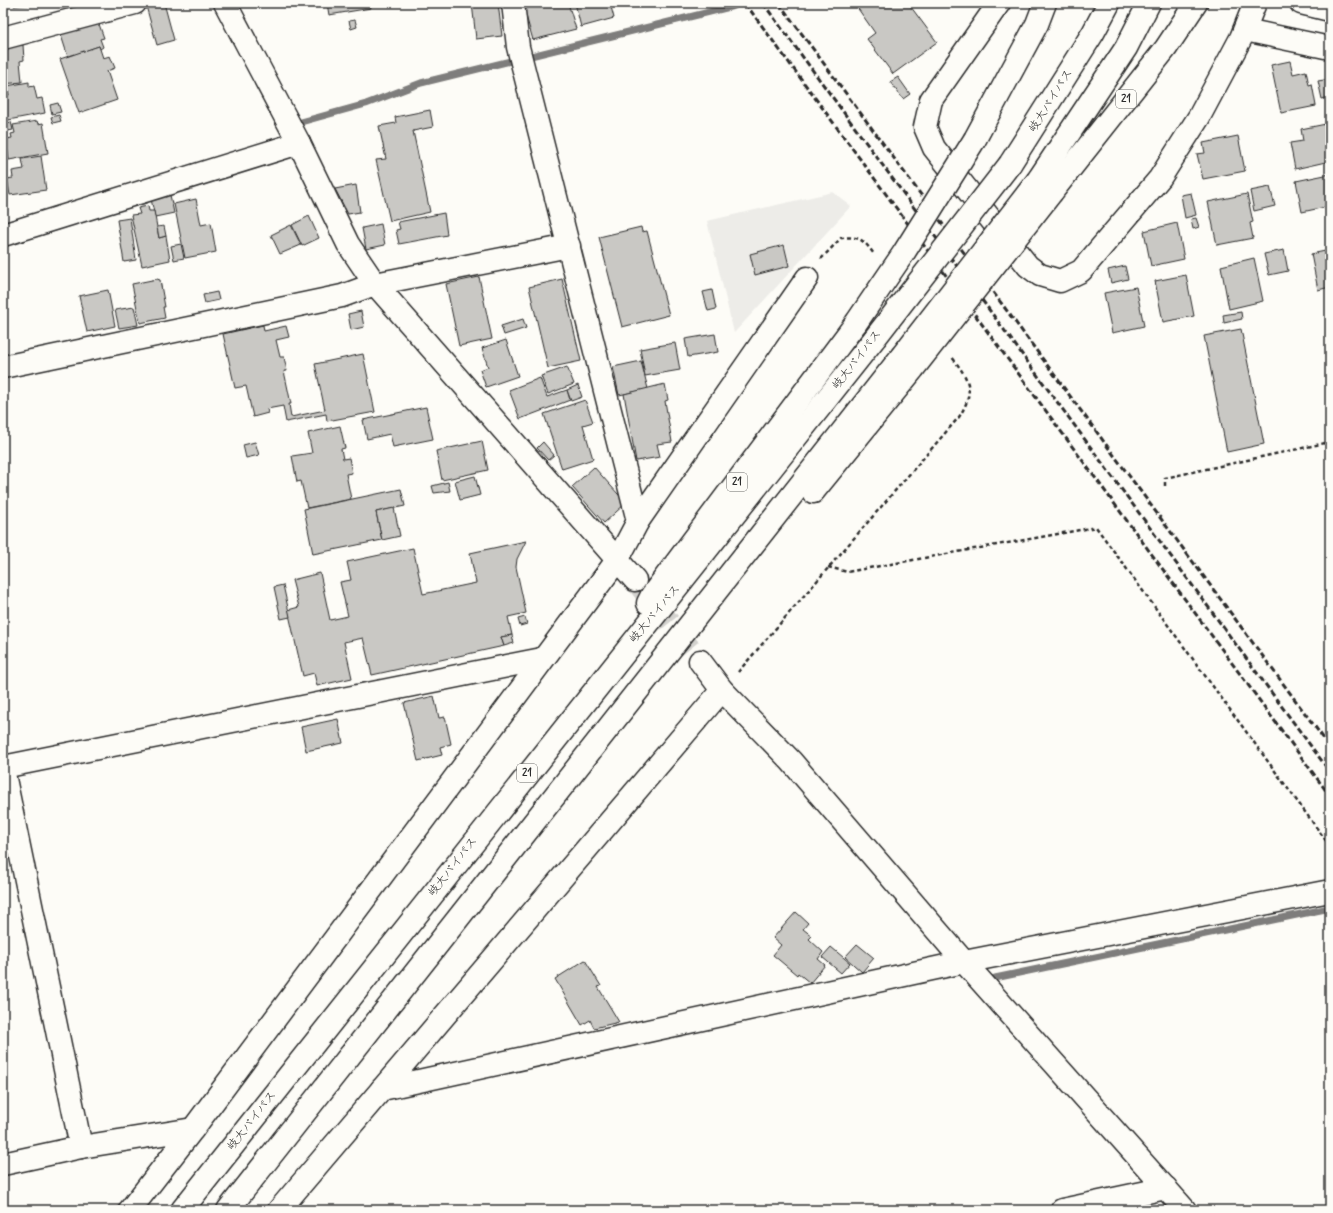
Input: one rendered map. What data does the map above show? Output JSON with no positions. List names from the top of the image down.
{
  "streets": {
    "main road": ["21", "岐大バイパス"]
  },
  "crossings": [
    ["21", "岐大バイパス"]
  ]
}
